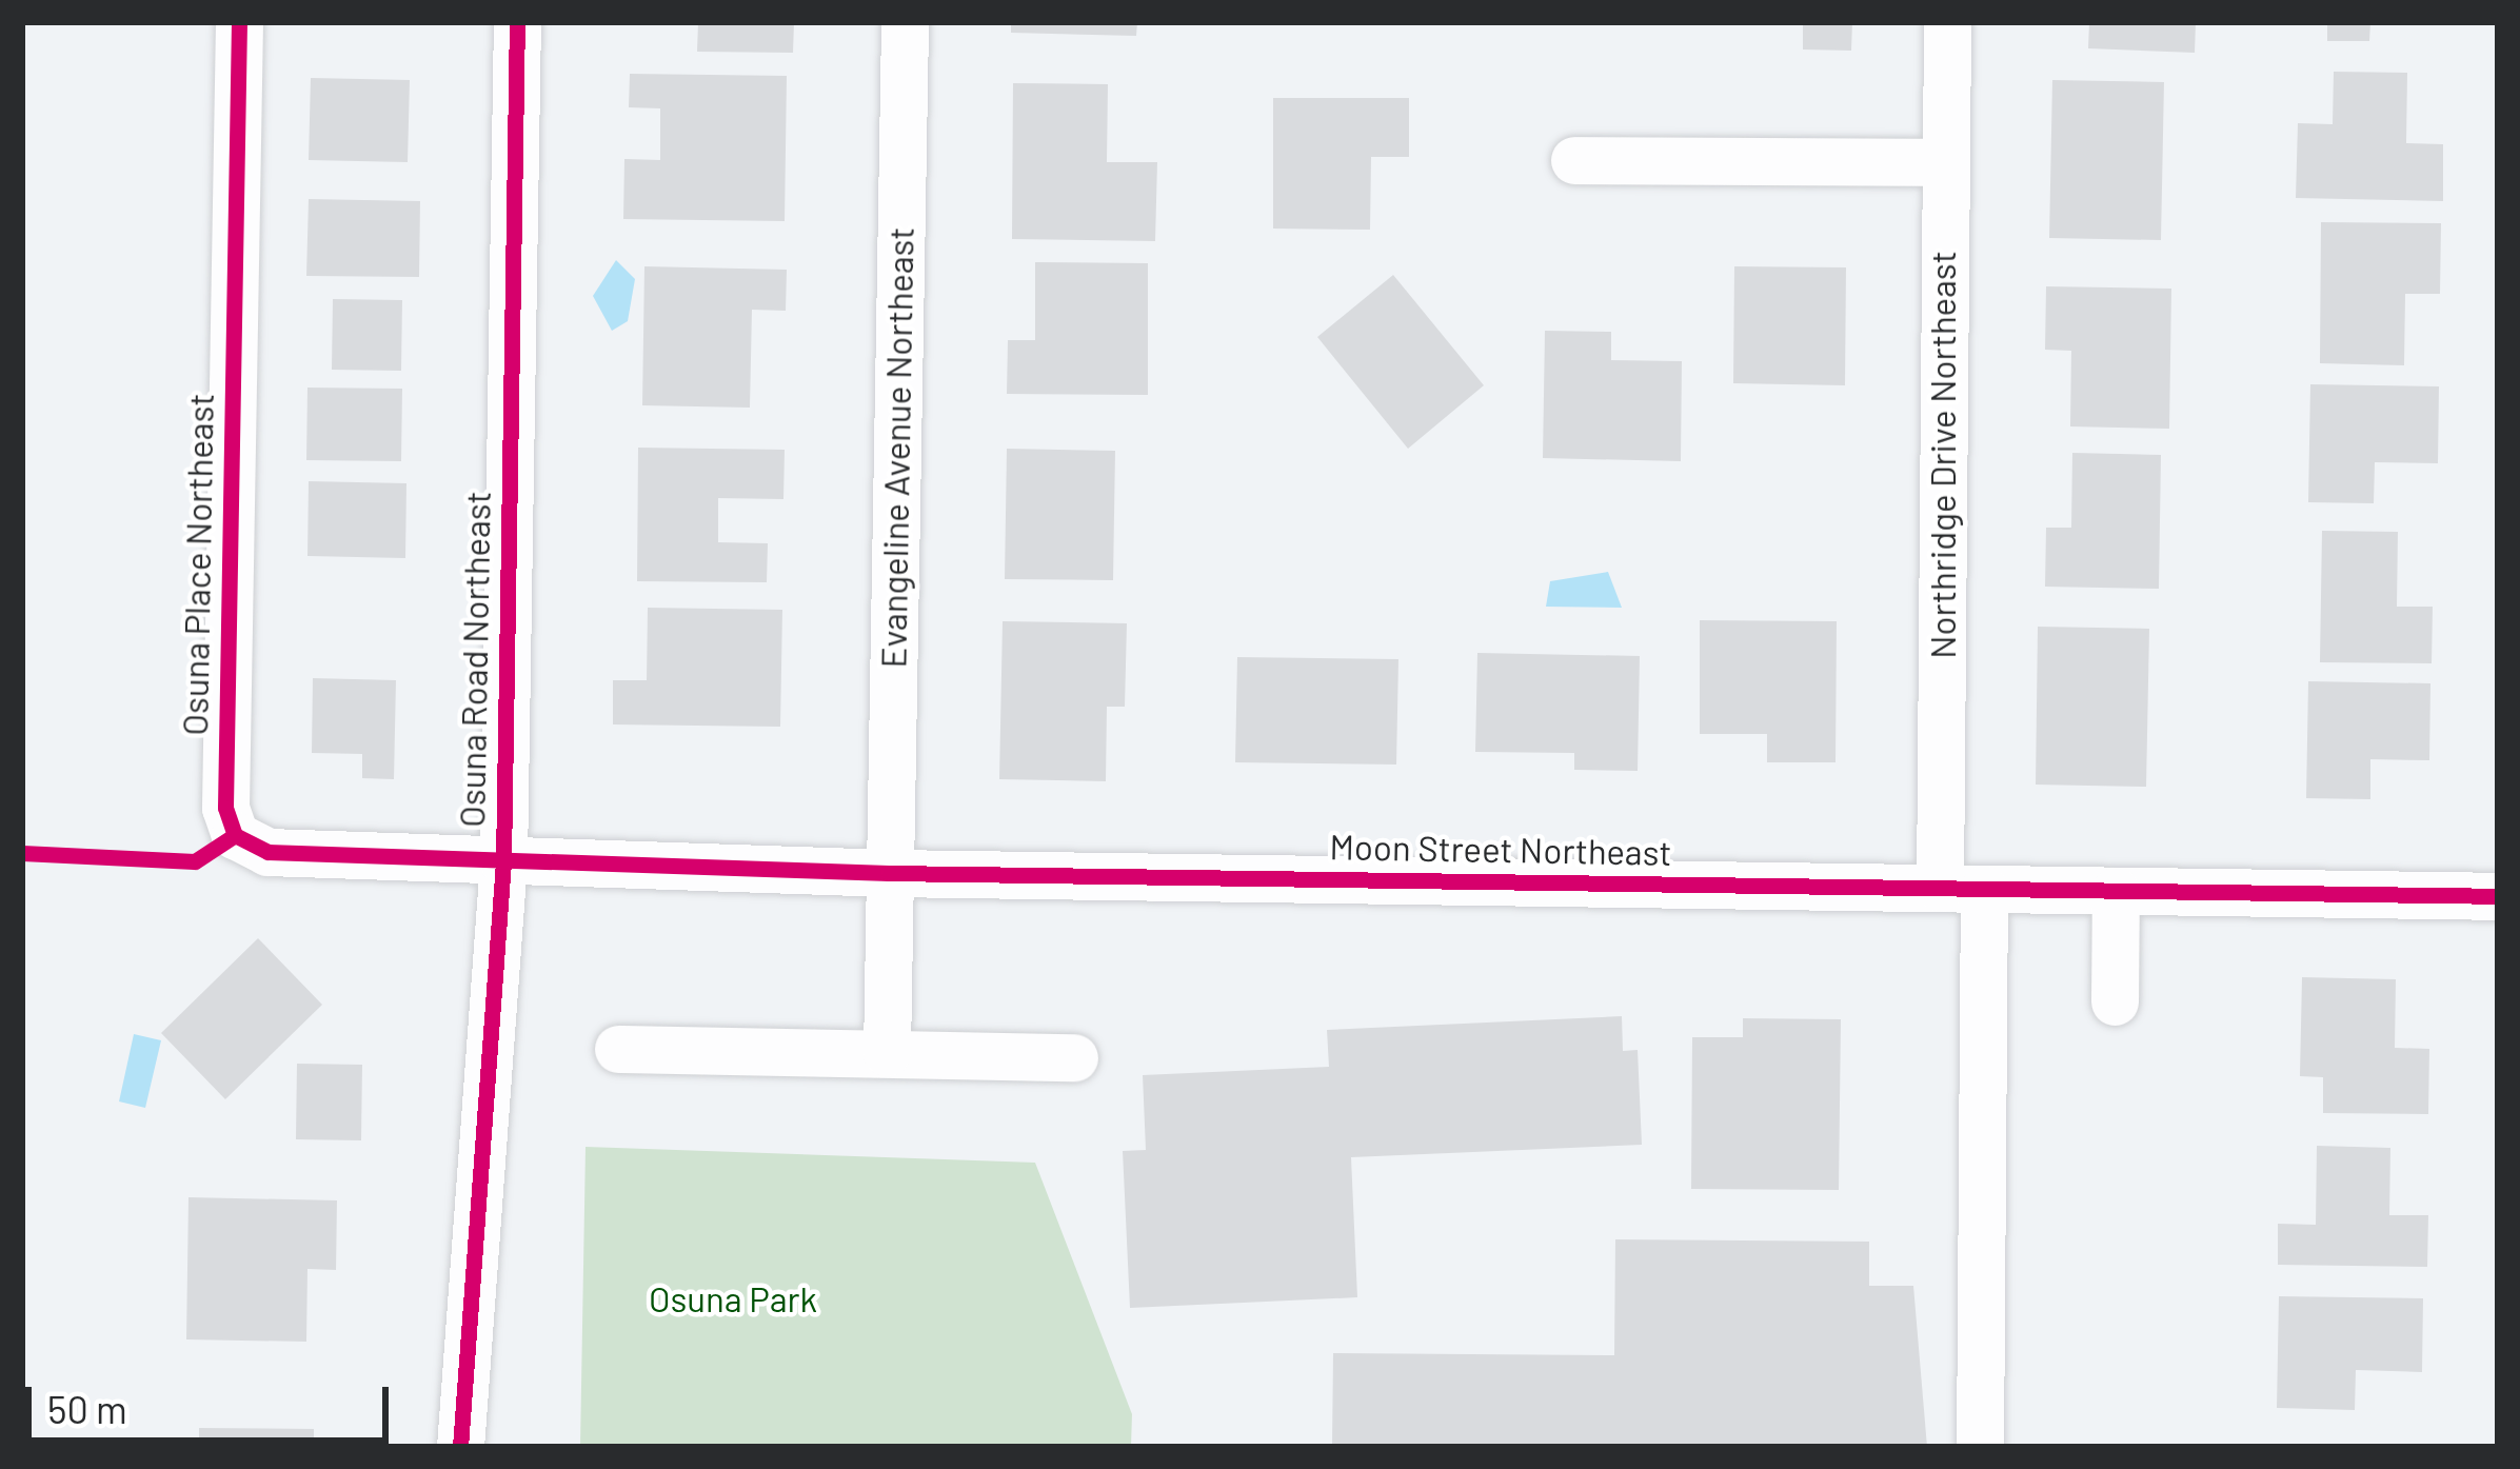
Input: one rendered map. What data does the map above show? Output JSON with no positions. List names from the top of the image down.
{
  "streets": {
    "street": [
      "Evangeline Avenue Northeast",
      "Northridge Drive Northeast",
      "Osuna Place Northeast",
      "Osuna Road Northeast",
      "Moon Street Northeast"
    ]
  },
  "crossings": [
    ["Evangeline Avenue Northeast", "Moon Street Northeast"],
    ["Northridge Drive Northeast", "Moon Street Northeast"],
    ["Osuna Place Northeast", "Osuna Road Northeast"],
    ["Osuna Place Northeast", "Moon Street Northeast"],
    ["Osuna Road Northeast", "Moon Street Northeast"]
  ],
  "parks": ["Osuna Park"],
  "scale_bar": "50 m"
}
